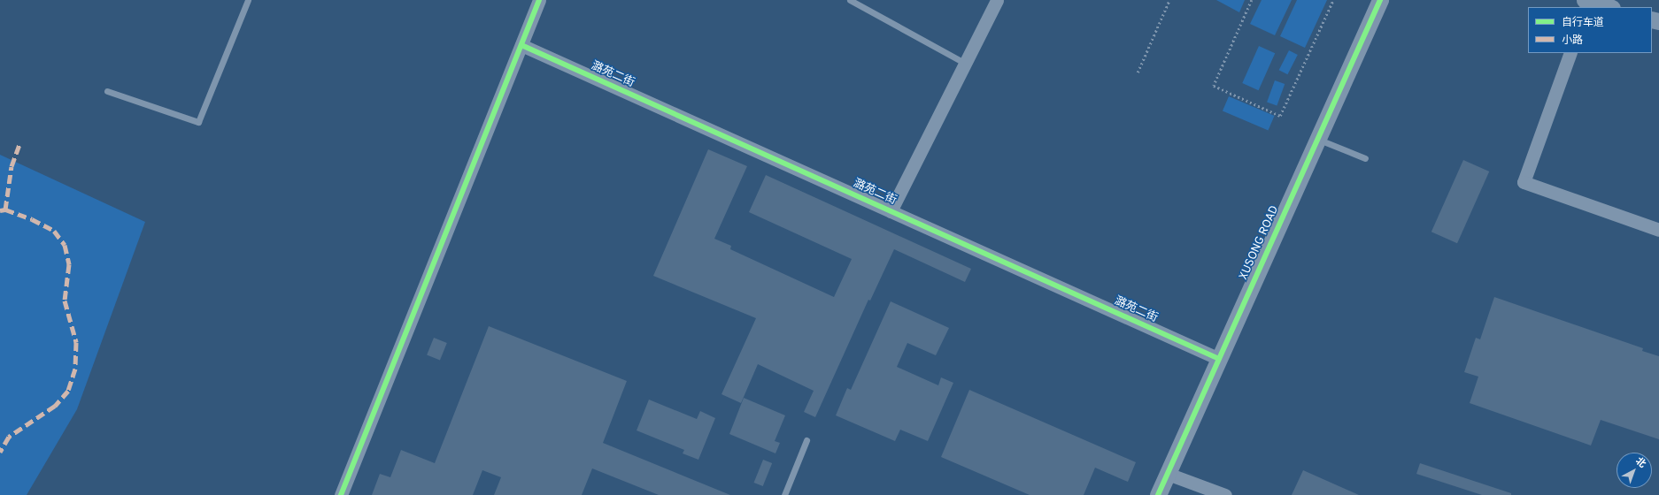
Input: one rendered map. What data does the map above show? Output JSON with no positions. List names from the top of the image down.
{
  "streets": {
    "street": ["潞苑二街", "XUSONG ROAD"]
  },
  "crossings": [
    ["潞苑二街", "XUSONG ROAD"]
  ],
  "legend": ["自行车道", "小路"],
  "north": "top right"
}
